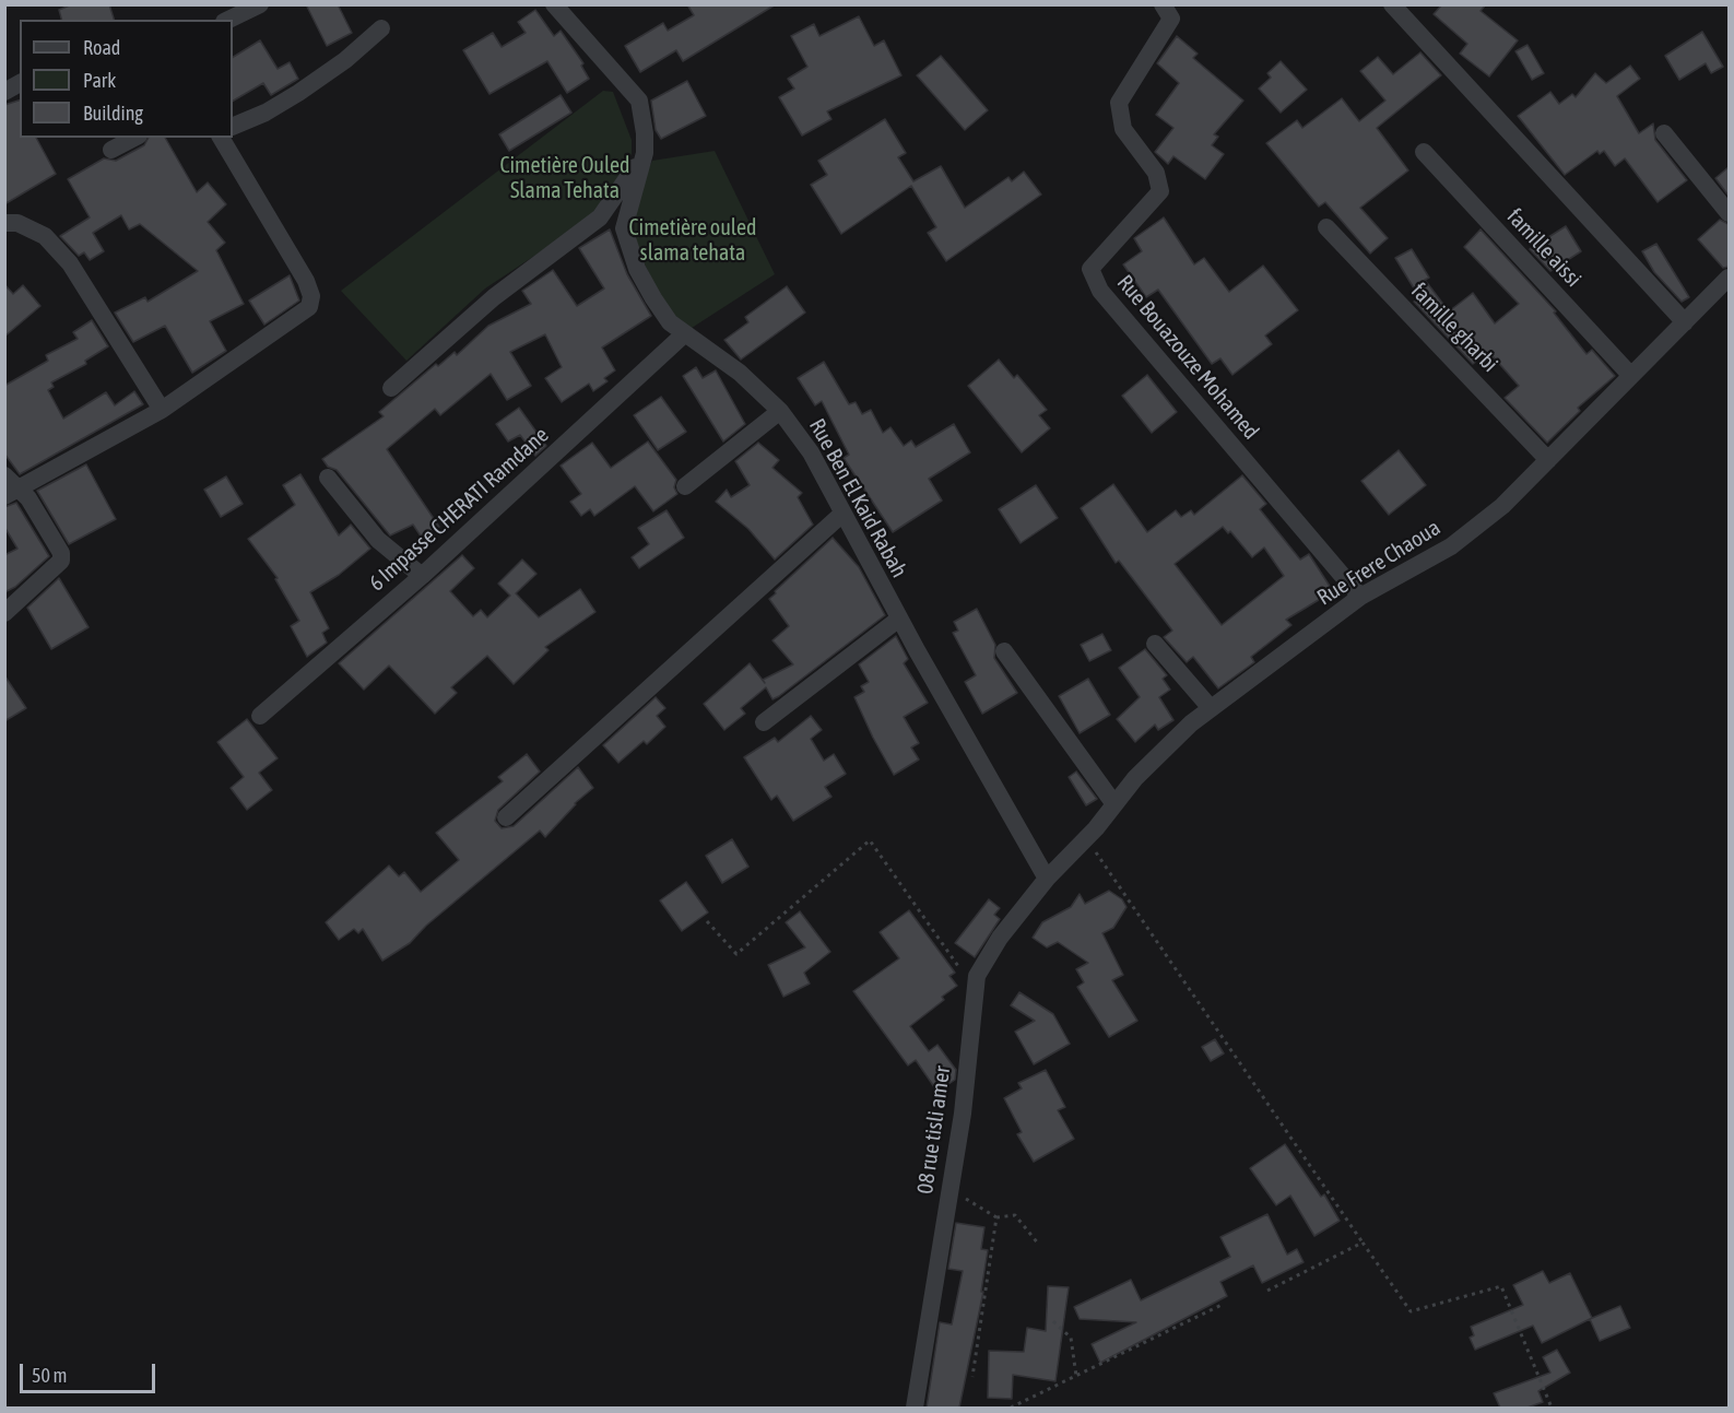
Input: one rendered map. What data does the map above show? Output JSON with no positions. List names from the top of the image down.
{
  "streets": {
    "street": [
      "famille aissi",
      "famille gharbi",
      "Rue Bouazouze Mohamed",
      "Rue Ben El Kaid Rabah",
      "6 Impasse CHERATI Ramdane",
      "Rue Frere Chaoua",
      "08 rue tisli amer"
    ]
  },
  "crossings": [
    ["famille aissi", "Rue Frere Chaoua"],
    ["famille gharbi", "Rue Frere Chaoua"],
    ["Rue Bouazouze Mohamed", "Rue Frere Chaoua"],
    ["Rue Ben El Kaid Rabah", "6 Impasse CHERATI Ramdane"],
    ["Rue Ben El Kaid Rabah", "Rue Frere Chaoua"],
    ["Rue Ben El Kaid Rabah", "08 rue tisli amer"],
    ["Rue Frere Chaoua", "08 rue tisli amer"]
  ],
  "parks": ["Cimetière Ouled Slama Tehata", "Cimetière ouled slama tehata"],
  "legend": ["Road", "Park", "Building"],
  "scale_bar": "50 m"
}
